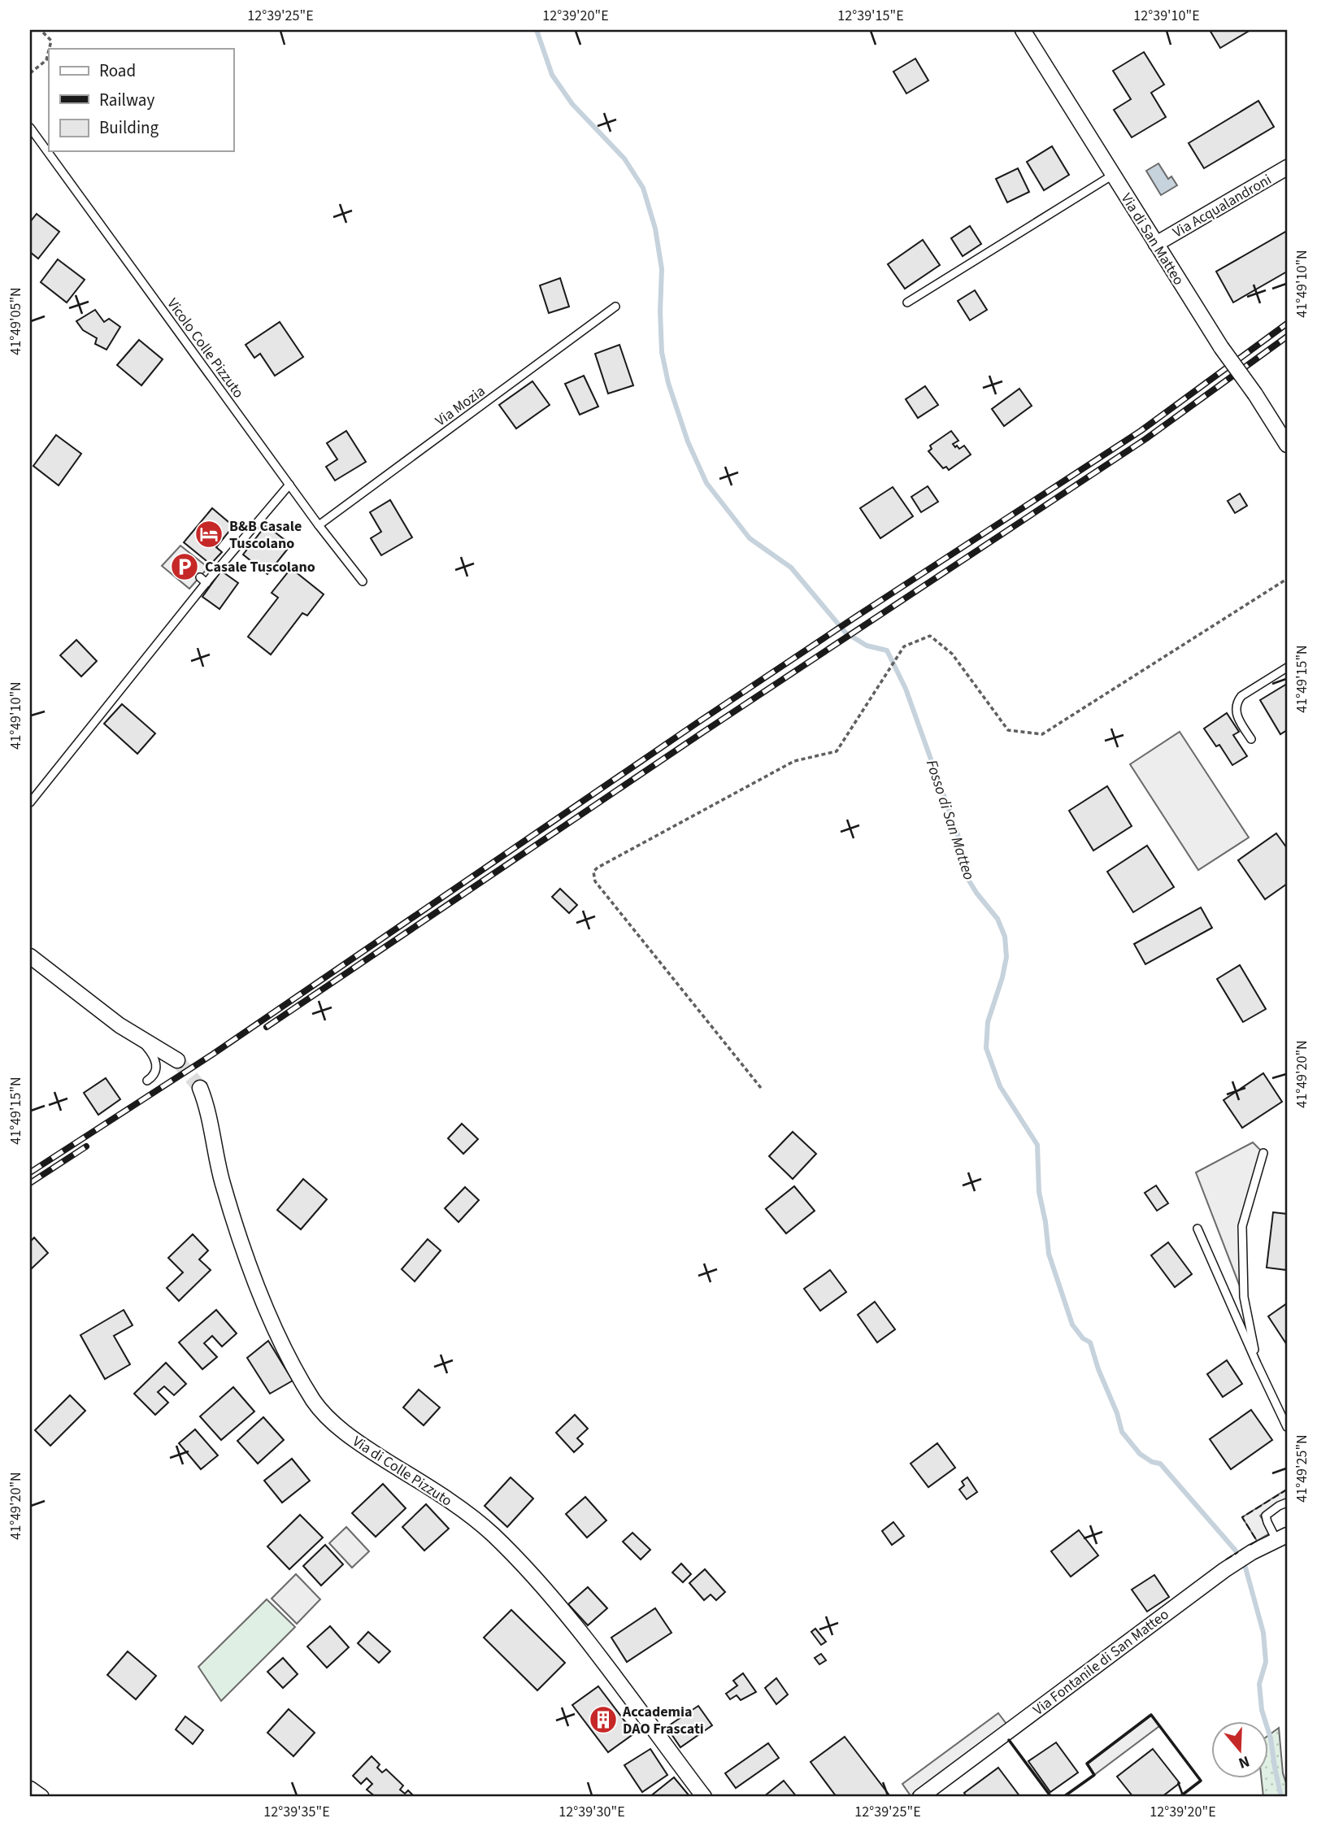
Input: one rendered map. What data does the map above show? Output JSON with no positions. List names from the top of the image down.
{
  "streets": {
    "street": [
      "Via Acqualandroni",
      "Via di San Matteo",
      "Via di Colle Pizzuto",
      "Via Fontanile di San Matteo"
    ],
    "lane": ["Vicolo Colle Pizzuto", "Via Mozia"]
  },
  "crossings": [
    ["Via Acqualandroni", "Via di San Matteo"],
    ["Vicolo Colle Pizzuto", "Via Mozia"]
  ],
  "water": ["Fosso di San Matteo"],
  "places": {
    "hotel": ["B&B Casale Tuscolano"],
    "parking": ["Casale Tuscolano"],
    "building": ["Accademia DAO Frascati"]
  },
  "legend": ["Road", "Railway", "Building"],
  "north": "bottom",
  "coordinates": [
    "12°39'25\"E",
    "12°39'20\"E",
    "12°39'15\"E",
    "12°39'10\"E",
    "41°49'10\"N",
    "41°49'05\"N",
    "41°49'15\"N",
    "41°49'20\"N",
    "41°49'25\"N",
    "12°39'35\"E",
    "12°39'30\"E"
  ]
}
